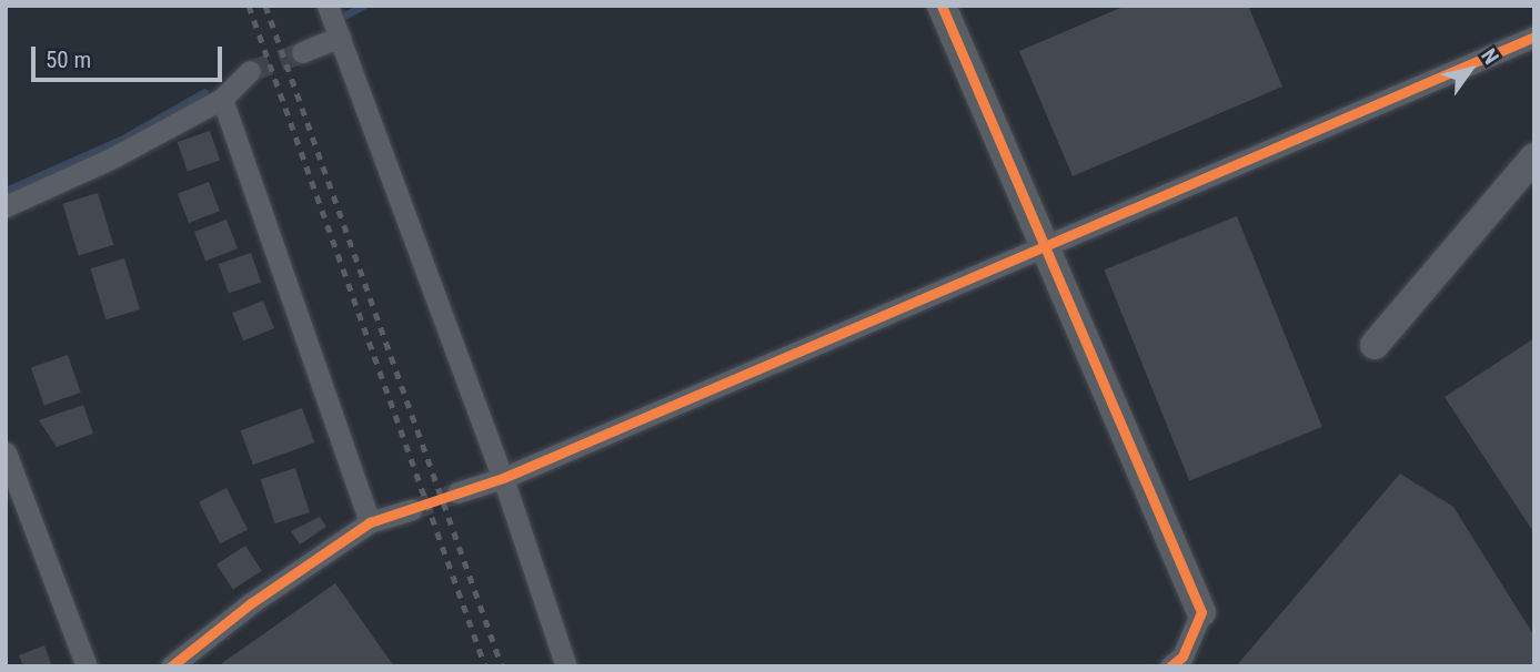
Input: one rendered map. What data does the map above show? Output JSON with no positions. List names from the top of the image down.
{
  "scale_bar": "50 m",
  "north": "top right"
}
